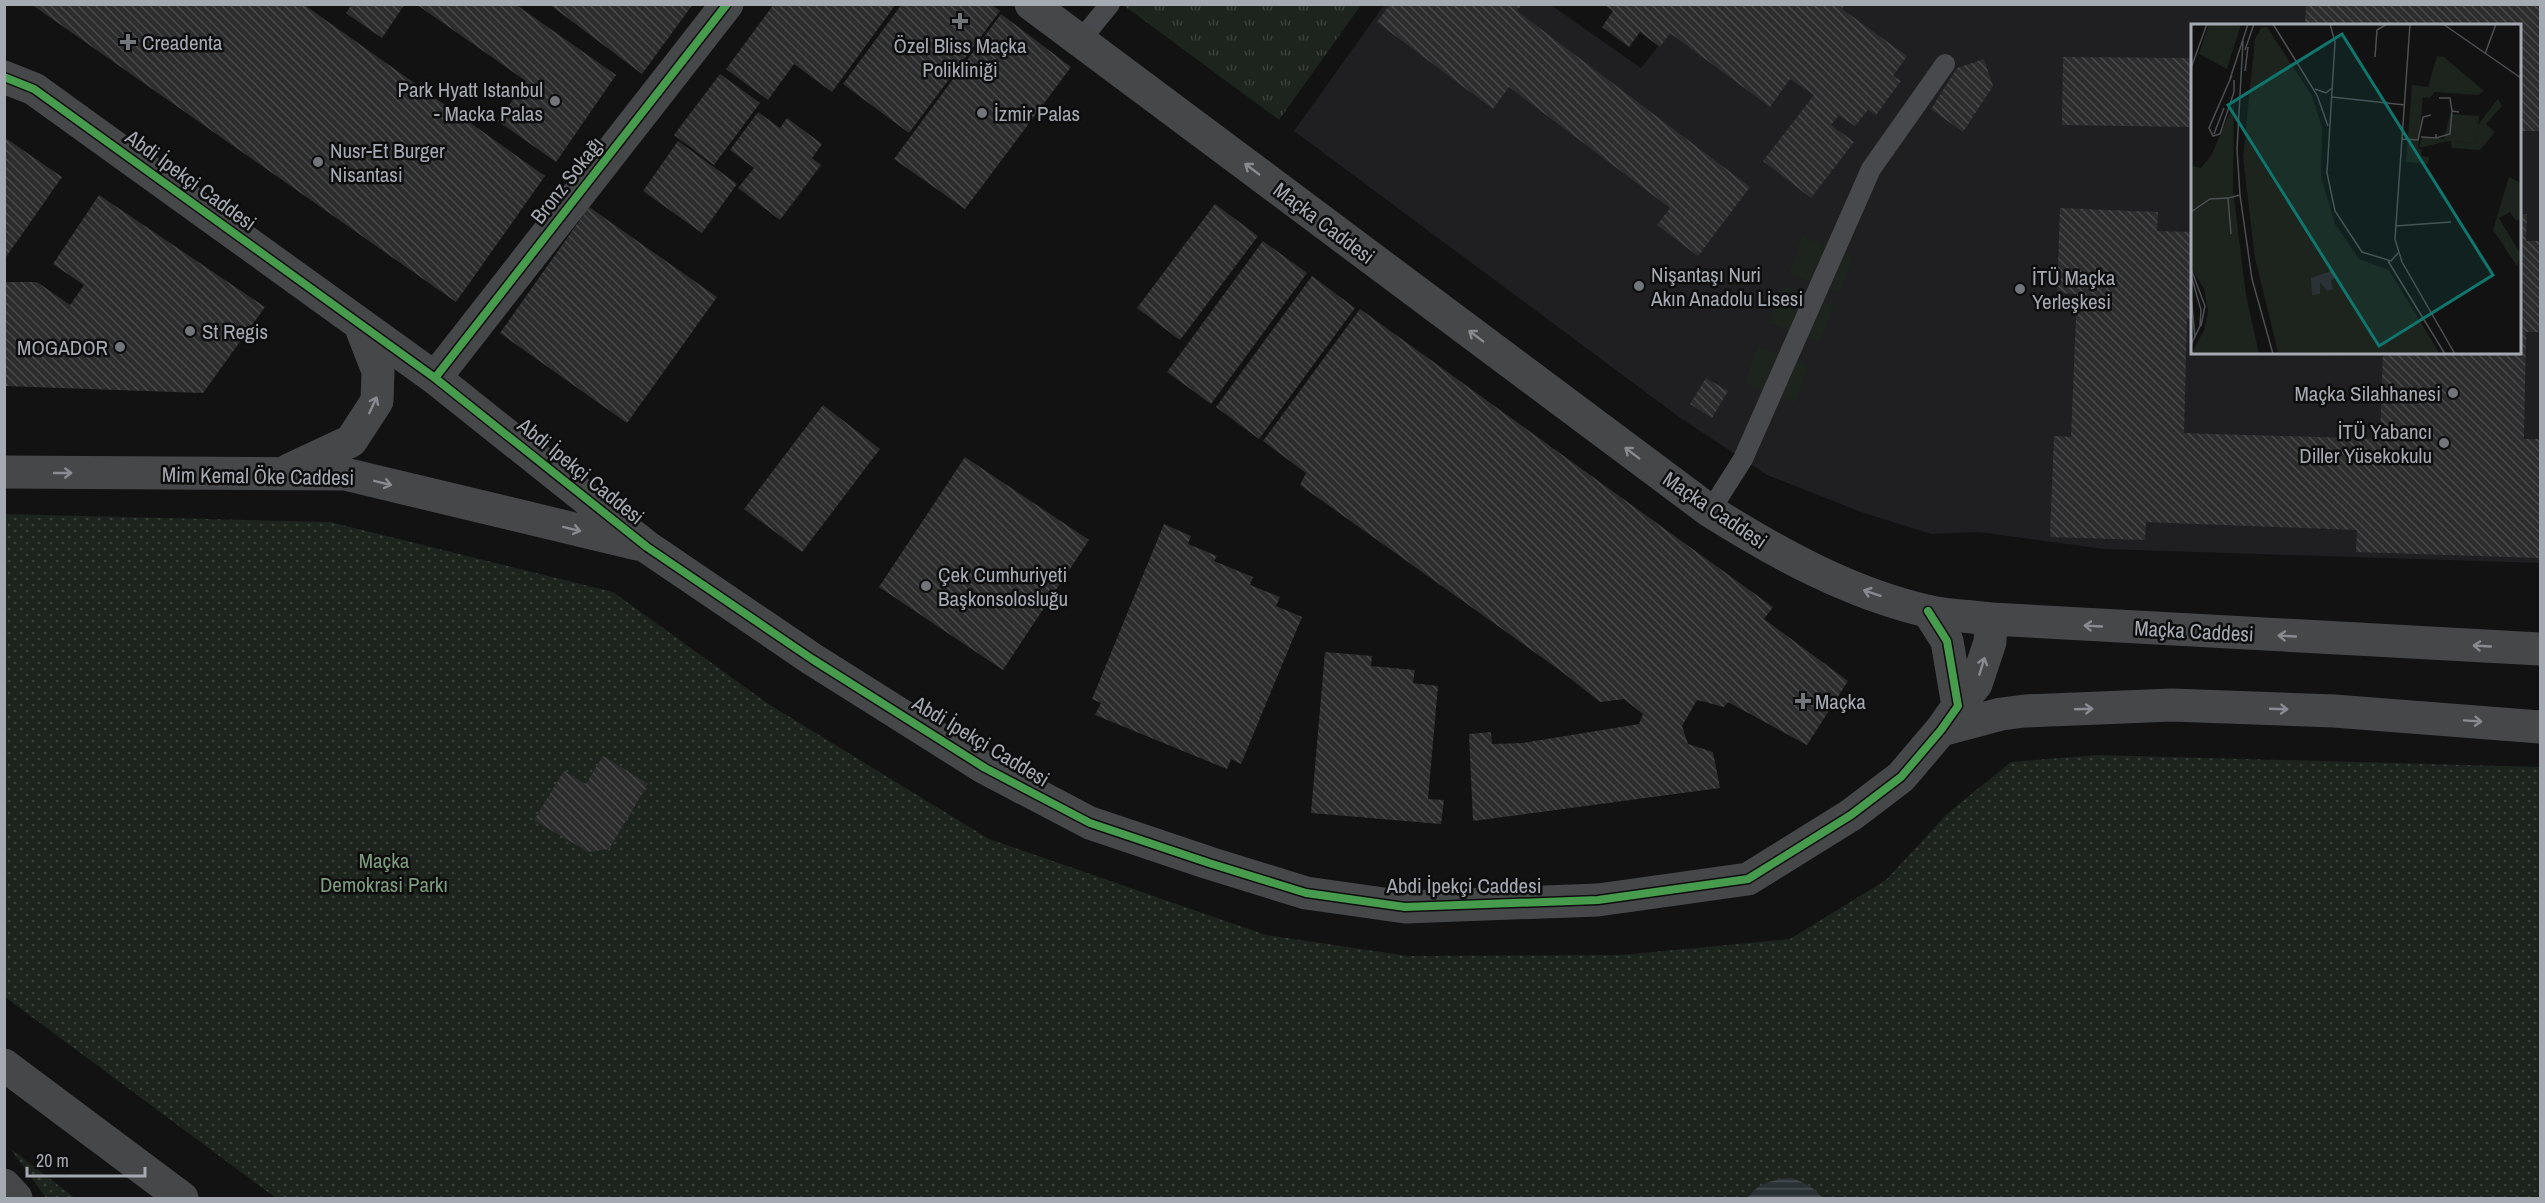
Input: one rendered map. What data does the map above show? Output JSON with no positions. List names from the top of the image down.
{
  "streets": {
    "street": [
      "Abdi İpekçi Caddesi",
      "Bronz Sokağı",
      "Maçka Caddesi",
      "Mim Kemal Öke Caddesi"
    ]
  },
  "crossings": [
    ["Abdi İpekçi Caddesi", "Bronz Sokağı"],
    ["Abdi İpekçi Caddesi", "Maçka Caddesi"],
    ["Abdi İpekçi Caddesi", "Mim Kemal Öke Caddesi"]
  ],
  "one_way": ["Mim Kemal Öke Caddesi"],
  "parks": ["Maçka Demokrasi Parkı"],
  "places": {
    "health": ["Özel Bliss Maçka Polikliniği", "Creadenta", "Maçka"],
    "other": [
      "Park Hyatt Istanbul - Macka Palas",
      "İzmir Palas",
      "Nusr-Et Burger Nisantasi",
      "Nişantaşı Nuri Akın Anadolu Lisesi",
      "İTÜ Maçka Yerleşkesi",
      "St Regis",
      "MOGADOR",
      "Maçka Silahhanesi",
      "İTÜ Yabancı Diller Yüsekokulu",
      "Çek Cumhuriyeti Başkonsolosluğu"
    ]
  },
  "scale_bar": "20 m"
}
